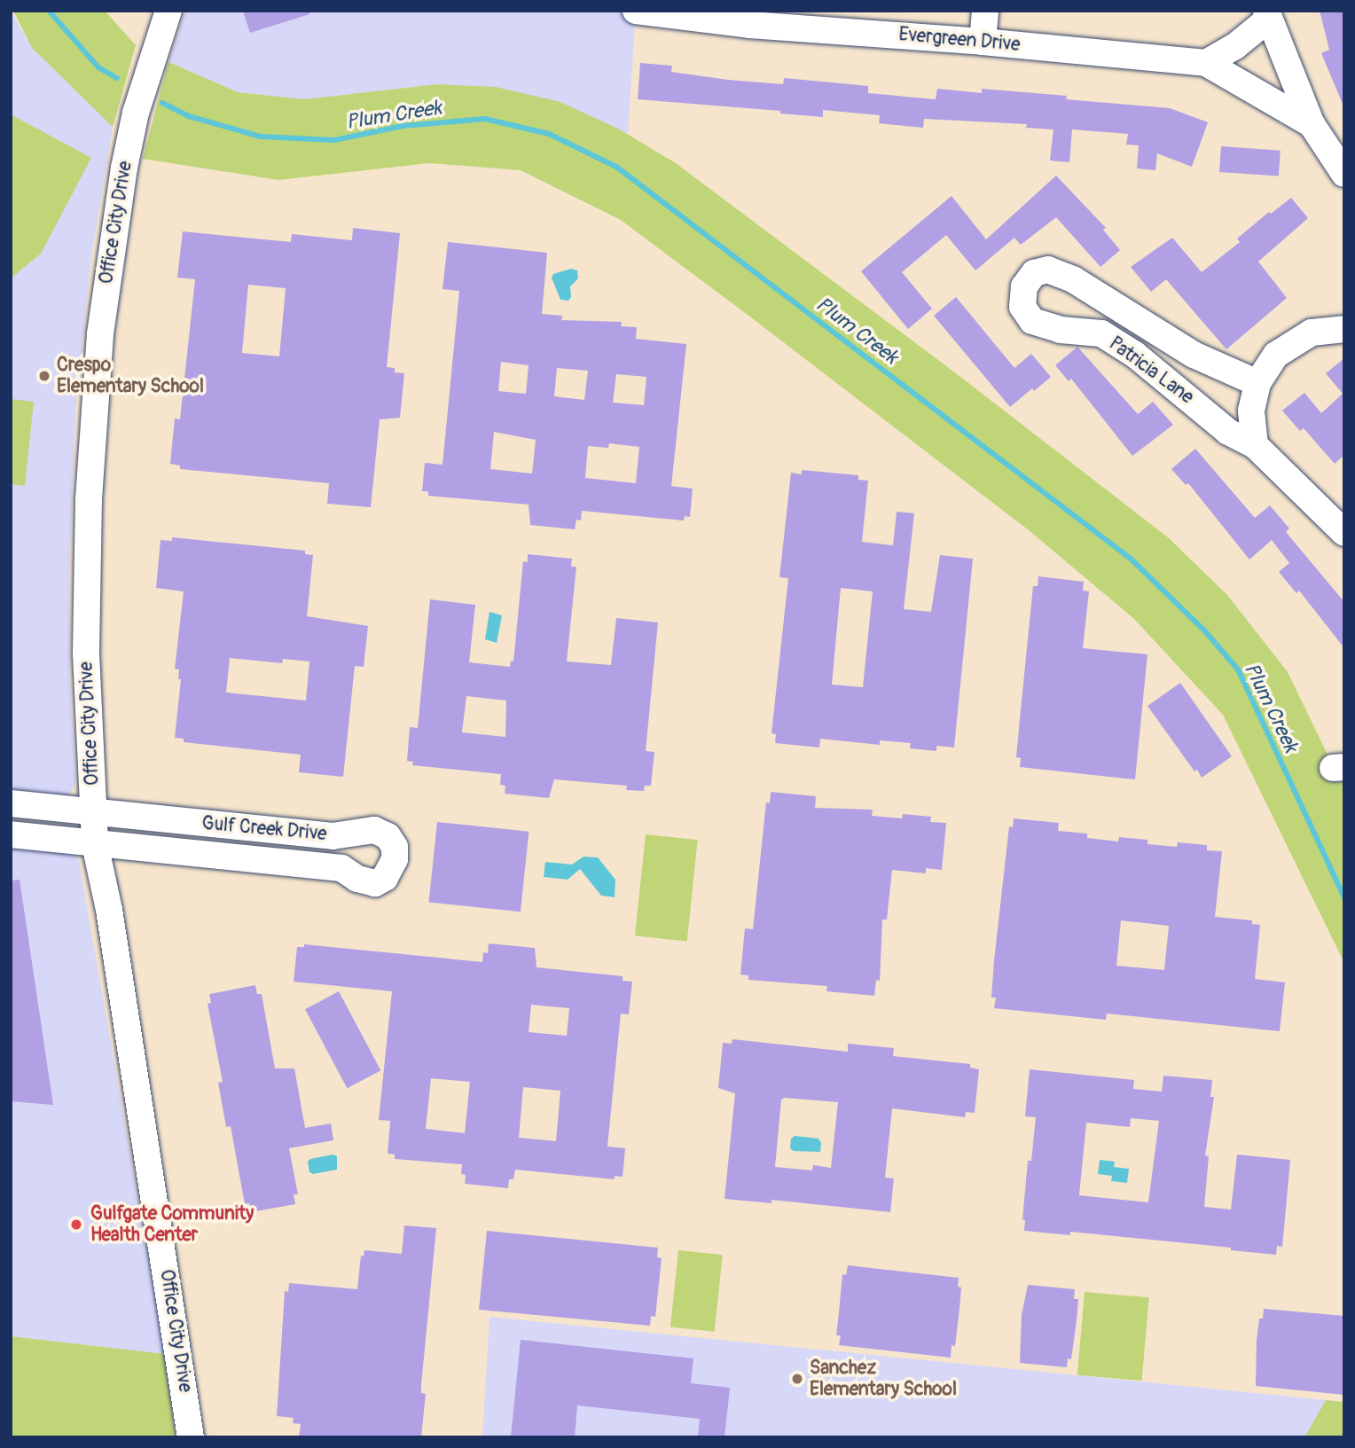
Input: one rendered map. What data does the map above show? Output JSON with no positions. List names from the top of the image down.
{
  "streets": {
    "street": [
      "Evergreen Drive",
      "Office City Drive",
      "Patricia Lane",
      "Gulf Creek Drive"
    ]
  },
  "crossings": [
    ["Office City Drive", "Gulf Creek Drive"]
  ],
  "water": ["Plum Creek"],
  "places": ["Crespo Elementary School", "Gulfgate Community Health Center", "Sanchez Elementary School"]
}
